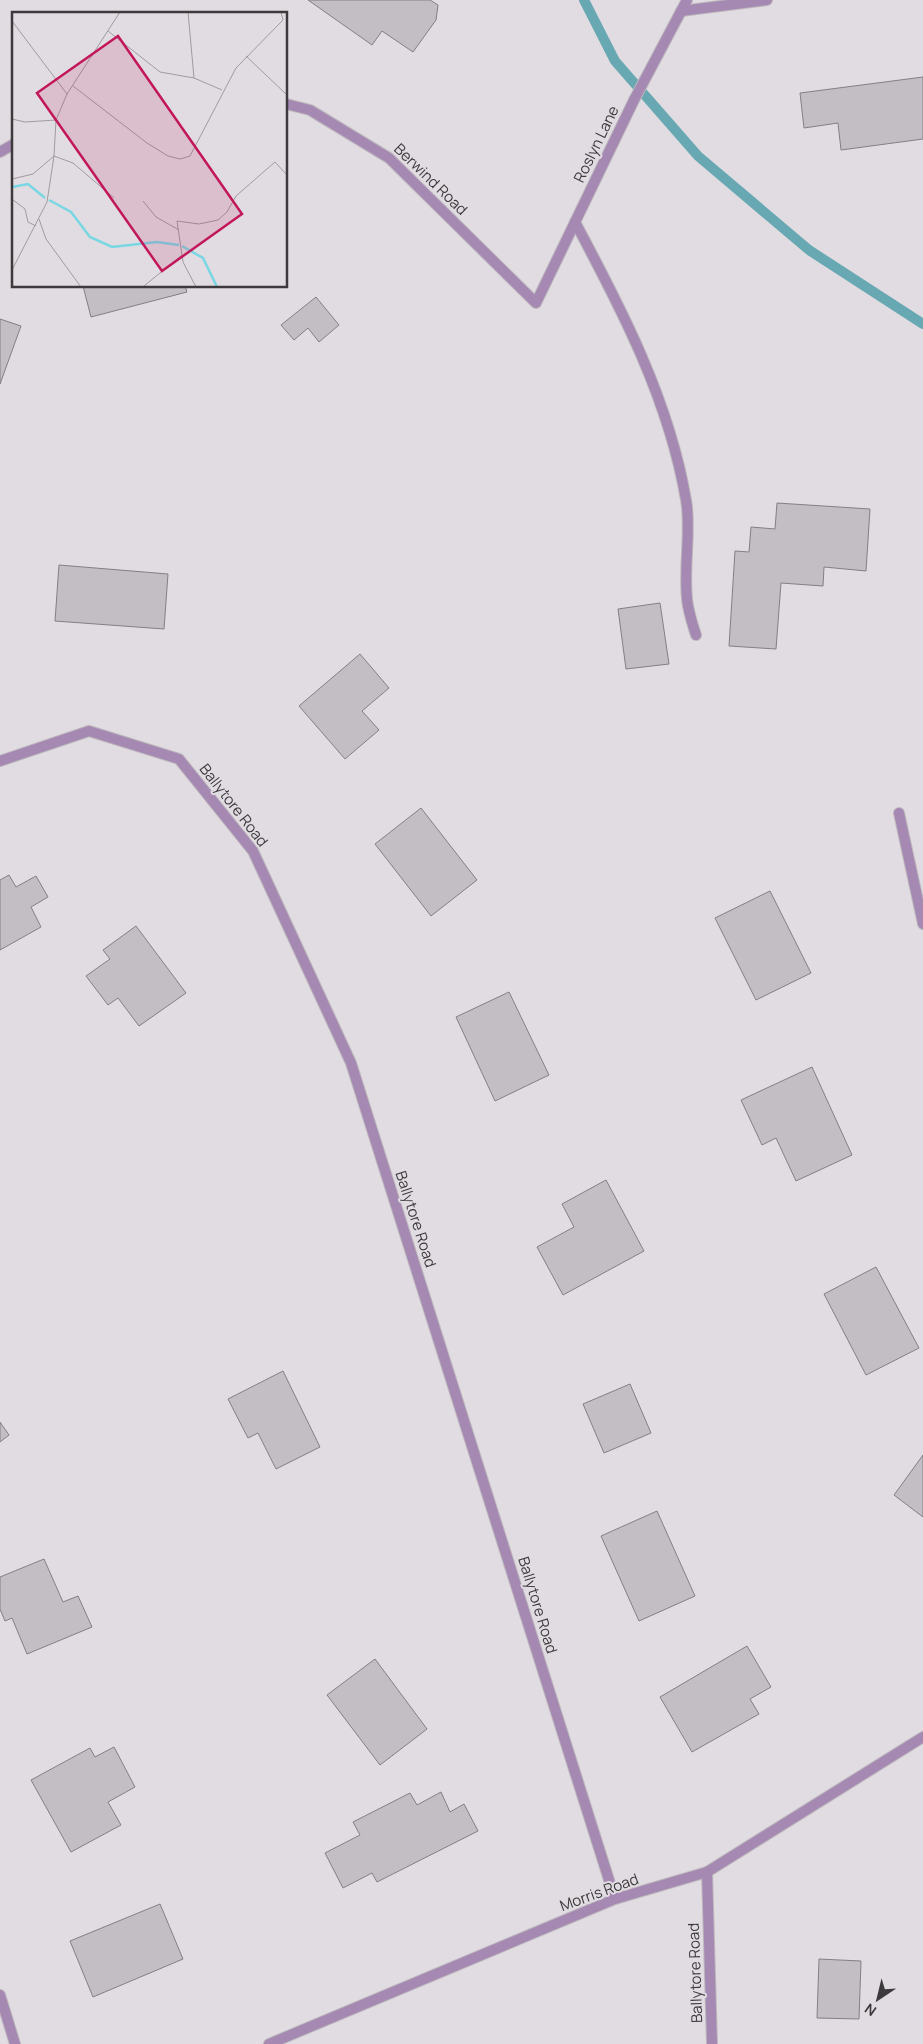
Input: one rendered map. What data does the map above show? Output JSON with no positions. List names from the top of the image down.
{
  "streets": {
    "street": [
      "Roslyn Lane",
      "Berwind Road",
      "Ballytore Road",
      "Morris Road"
    ]
  },
  "crossings": [
    ["Roslyn Lane", "Berwind Road"],
    ["Ballytore Road", "Morris Road"]
  ],
  "north": "bottom left"
}
